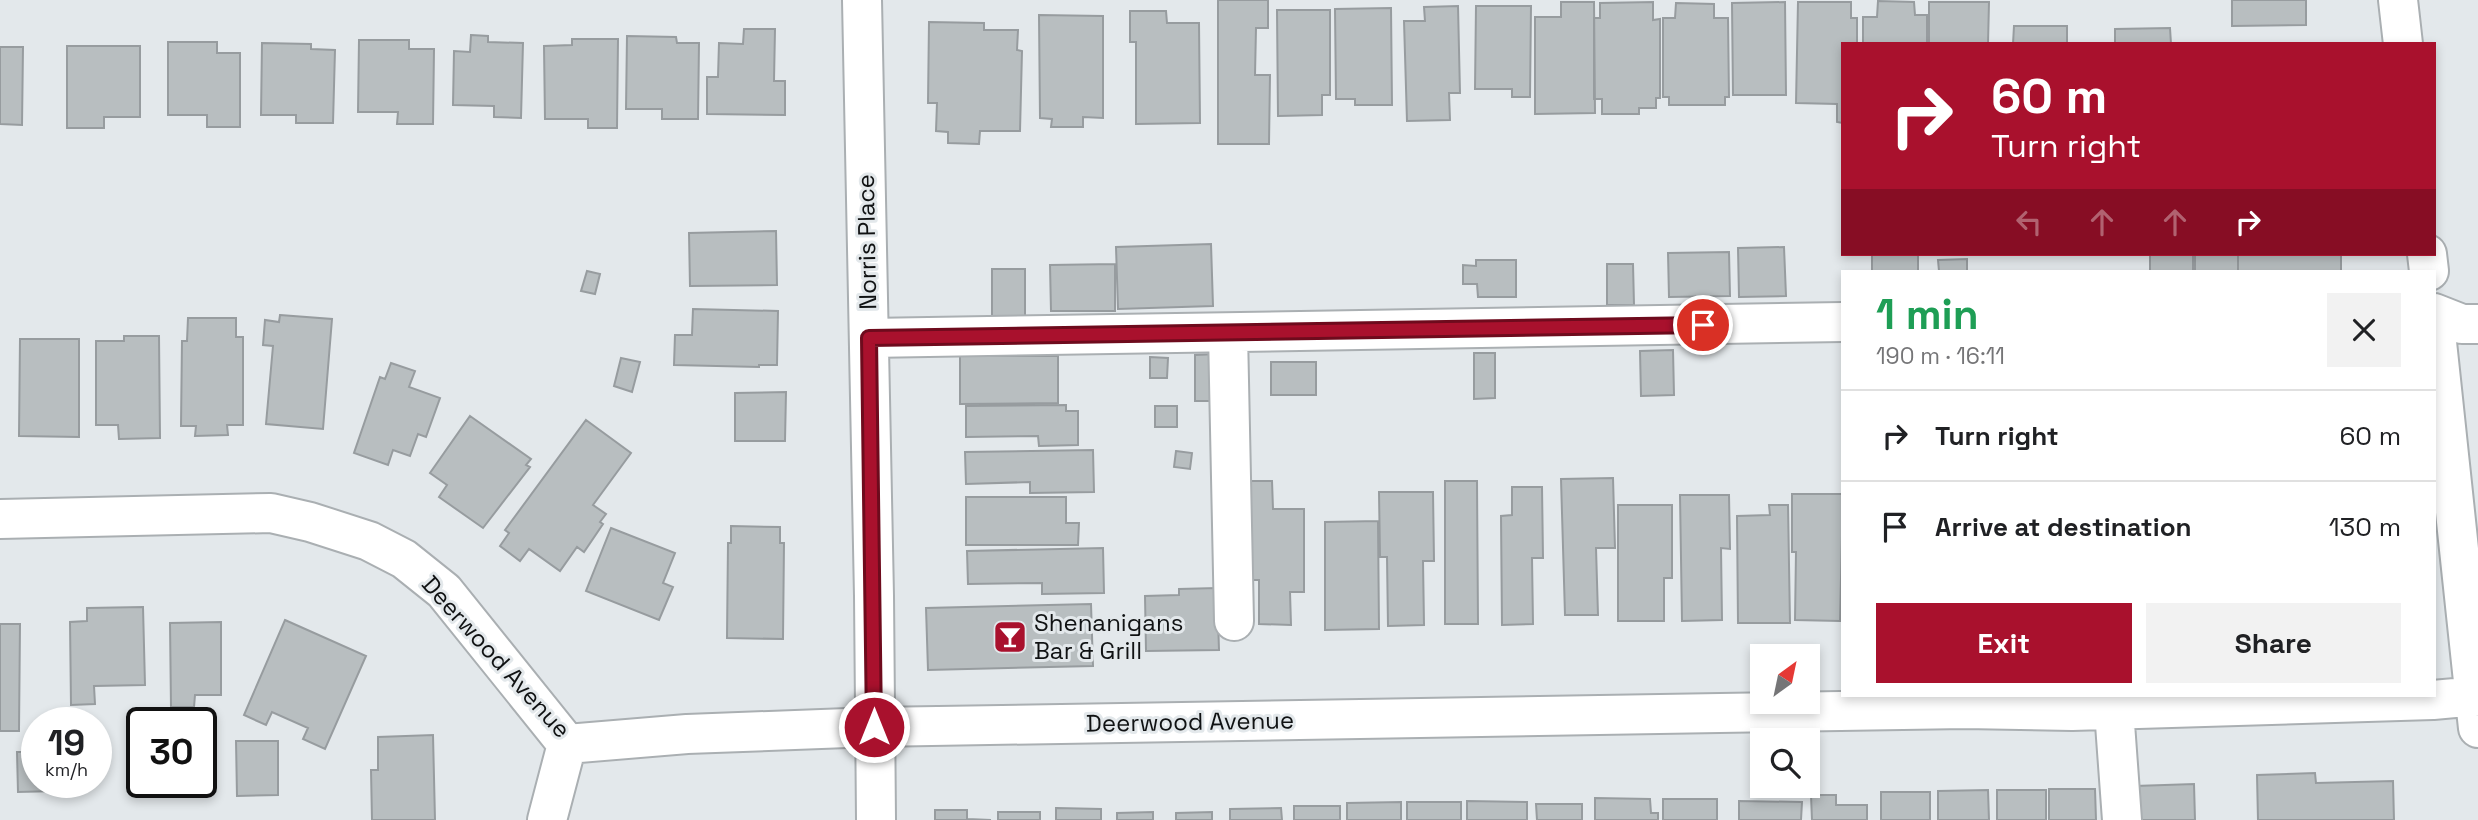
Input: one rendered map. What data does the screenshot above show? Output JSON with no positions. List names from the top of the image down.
{
  "streets": {
    "street": ["Norris Place", "Deerwood Avenue"]
  },
  "crossings": [
    ["Norris Place", "Deerwood Avenue"]
  ],
  "places": {
    "bar": ["Shenanigans Bar & Grill"]
  },
  "north": "top right",
  "page": {
    "turn": ["60 m", "Turn right"],
    "heading": ["1 min", "190 m · 16:11"],
    "list": [
      {
        "name": "Turn right",
        "value": "60 m"
      },
      {
        "name": "Arrive at destination",
        "value": "130 m"
      }
    ],
    "buttons": ["Exit", "Share"],
    "speed": "19 km/h",
    "limit": "30"
  }
}
